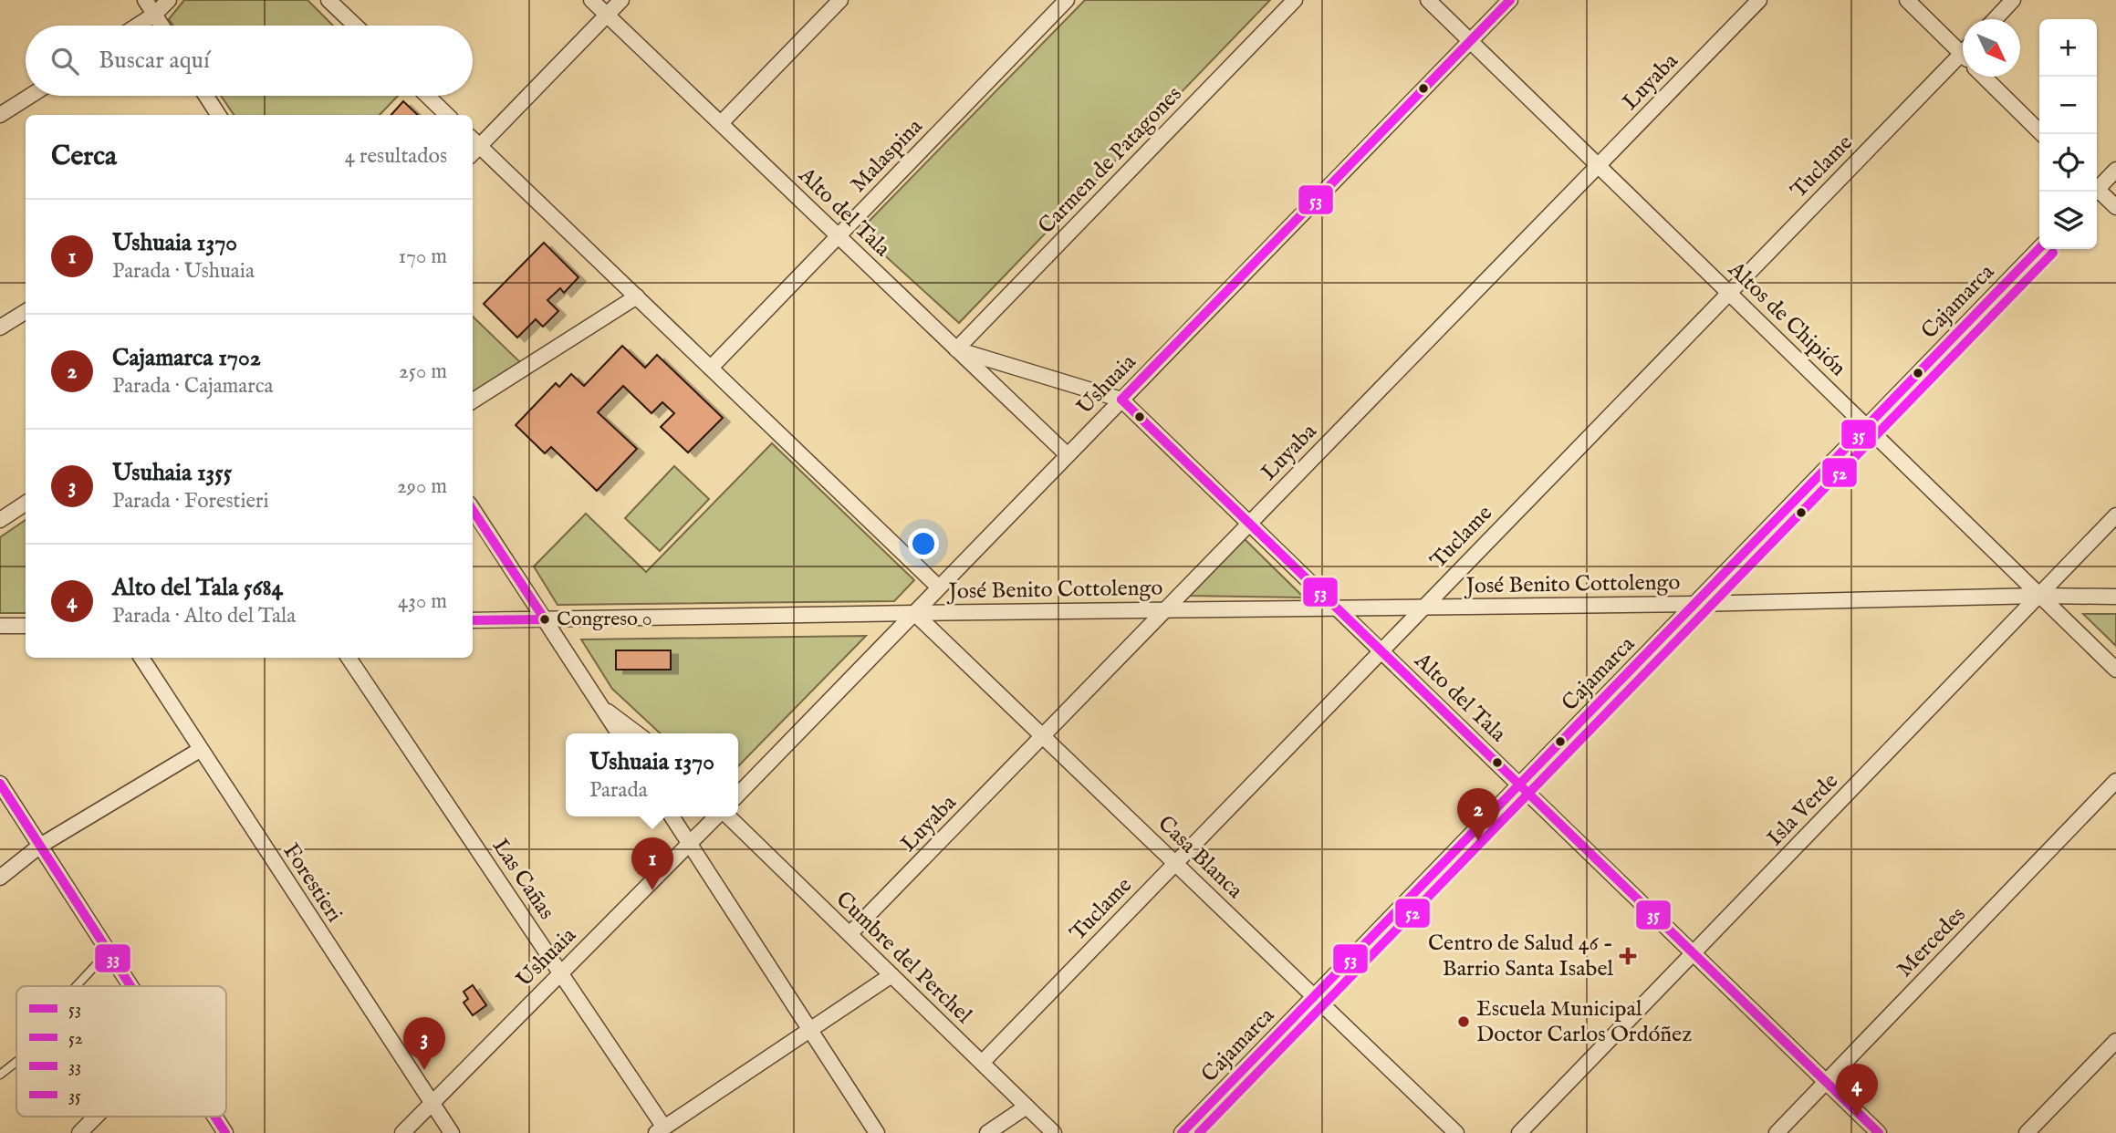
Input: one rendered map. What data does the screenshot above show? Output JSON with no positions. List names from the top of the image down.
{
  "streets": {
    "street": [
      "Luyaba",
      "Malaspina",
      "Carmen de Patagones",
      "Tuclame",
      "Alto del Tala",
      "Cajamarca",
      "Altos de Chipión",
      "Ushuaia",
      "José Benito Cottolengo",
      "Isla Verde",
      "Casa Blanca",
      "Las Cañas",
      "Forestieri",
      "Mercedes",
      "Cumbre del Perchel"
    ]
  },
  "crossings": [
    ["Luyaba", "Alto del Tala"],
    ["Luyaba", "Altos de Chipión"],
    ["Luyaba", "José Benito Cottolengo"],
    ["Luyaba", "Casa Blanca"],
    ["Luyaba", "Cumbre del Perchel"],
    ["Malaspina", "Alto del Tala"],
    ["Carmen de Patagones", "Alto del Tala"],
    ["Tuclame", "Alto del Tala"],
    ["Tuclame", "Altos de Chipión"],
    ["Tuclame", "José Benito Cottolengo"],
    ["Tuclame", "Casa Blanca"],
    ["Tuclame", "Cumbre del Perchel"],
    ["Alto del Tala", "Cajamarca"],
    ["Alto del Tala", "Ushuaia"],
    ["Alto del Tala", "José Benito Cottolengo"],
    ["Alto del Tala", "Isla Verde"],
    ["Alto del Tala", "Mercedes"],
    ["Cajamarca", "Altos de Chipión"],
    ["Cajamarca", "José Benito Cottolengo"],
    ["Cajamarca", "Casa Blanca"],
    ["Altos de Chipión", "Ushuaia"],
    ["Altos de Chipión", "José Benito Cottolengo"],
    ["Altos de Chipión", "Isla Verde"],
    ["Ushuaia", "José Benito Cottolengo"],
    ["Ushuaia", "Casa Blanca"],
    ["Ushuaia", "Las Cañas"],
    ["Ushuaia", "Forestieri"],
    ["José Benito Cottolengo", "Isla Verde"],
    ["José Benito Cottolengo", "Casa Blanca"]
  ],
  "places": {
    "other": ["Congreso 0", "Escuela Municipal Doctor Carlos Ordóñez"],
    "health": ["Centro de Salud 46 - Barrio Santa Isabel"]
  },
  "lines": [
    "transit line 53",
    "transit line 35",
    "transit line 52",
    "transit line 33"
  ],
  "legend": [
    "53",
    "52",
    "33",
    "35"
  ],
  "north": "bottom right",
  "page": {
    "map_buttons": ["+", "−"],
    "search": "Buscar aquí",
    "heading": ["Cerca", "4 resultados"],
    "list": [
      {
        "mark": "1",
        "name": "Ushuaia 1370",
        "note": "Parada · Ushuaia",
        "value": "170 m"
      },
      {
        "mark": "2",
        "name": "Cajamarca 1702",
        "note": "Parada · Cajamarca",
        "value": "250 m"
      },
      {
        "mark": "3",
        "name": "Usuhaia 1355",
        "note": "Parada · Forestieri",
        "value": "290 m"
      },
      {
        "mark": "4",
        "name": "Alto del Tala 5684",
        "note": "Parada · Alto del Tala",
        "value": "430 m"
      }
    ],
    "popup": ["Ushuaia 1370", "Parada"],
    "pins": [
      "2",
      "1",
      "3",
      "4"
    ]
  }
}
